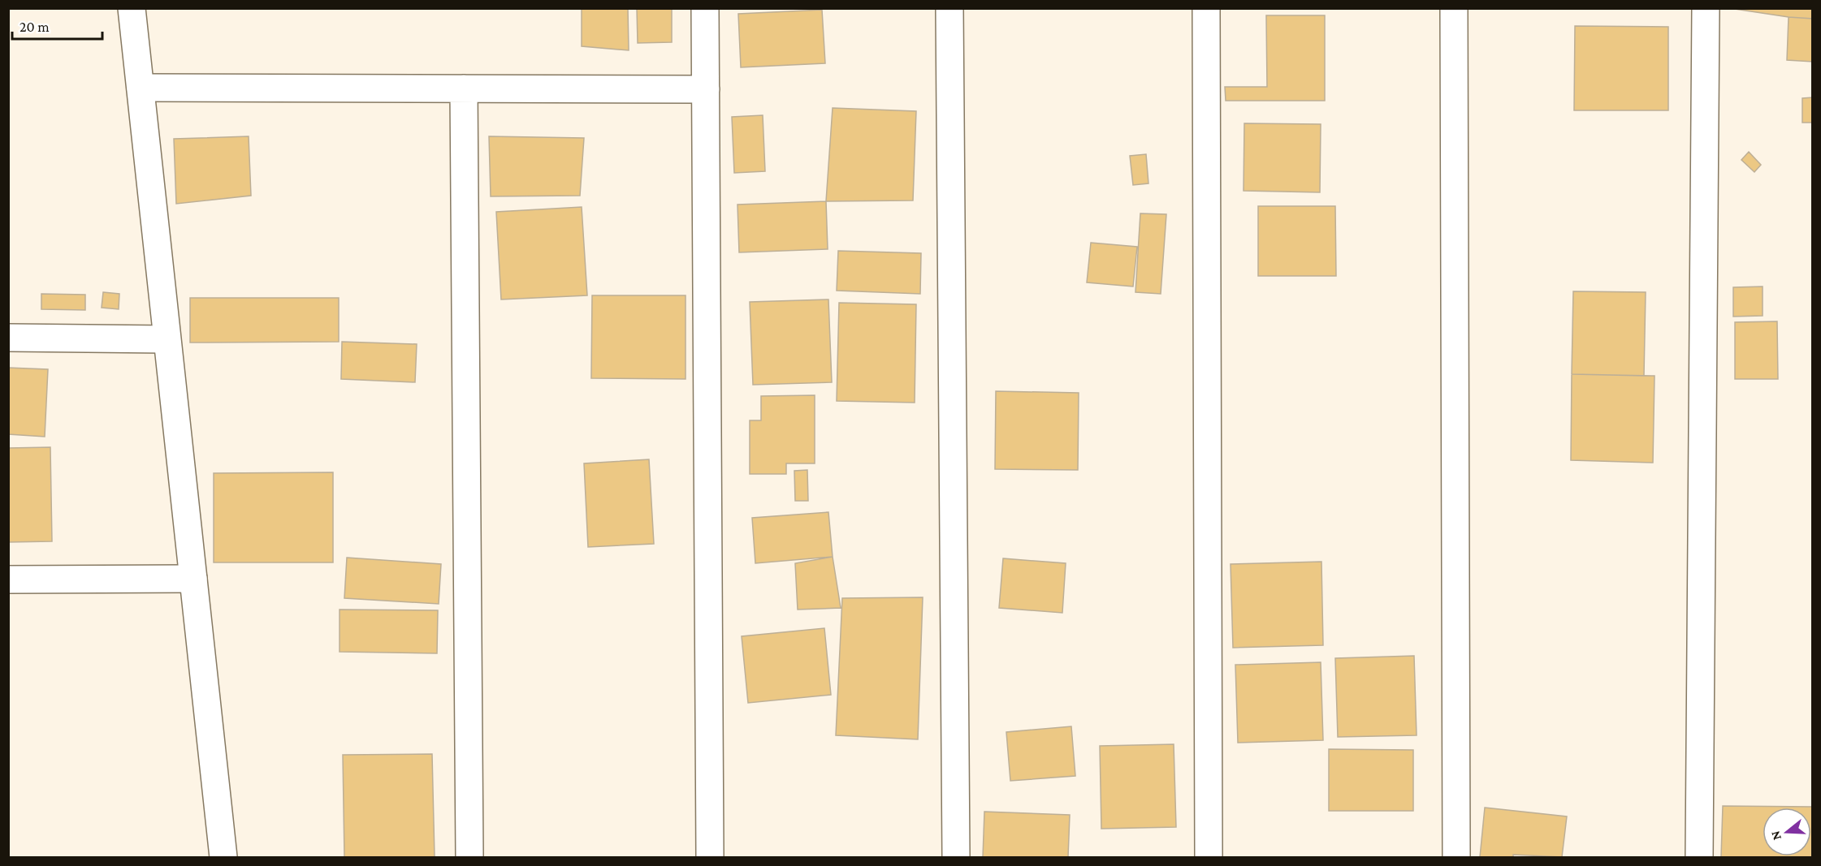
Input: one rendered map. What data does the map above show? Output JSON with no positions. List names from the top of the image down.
{
  "scale_bar": "20 m",
  "north": "left"
}
